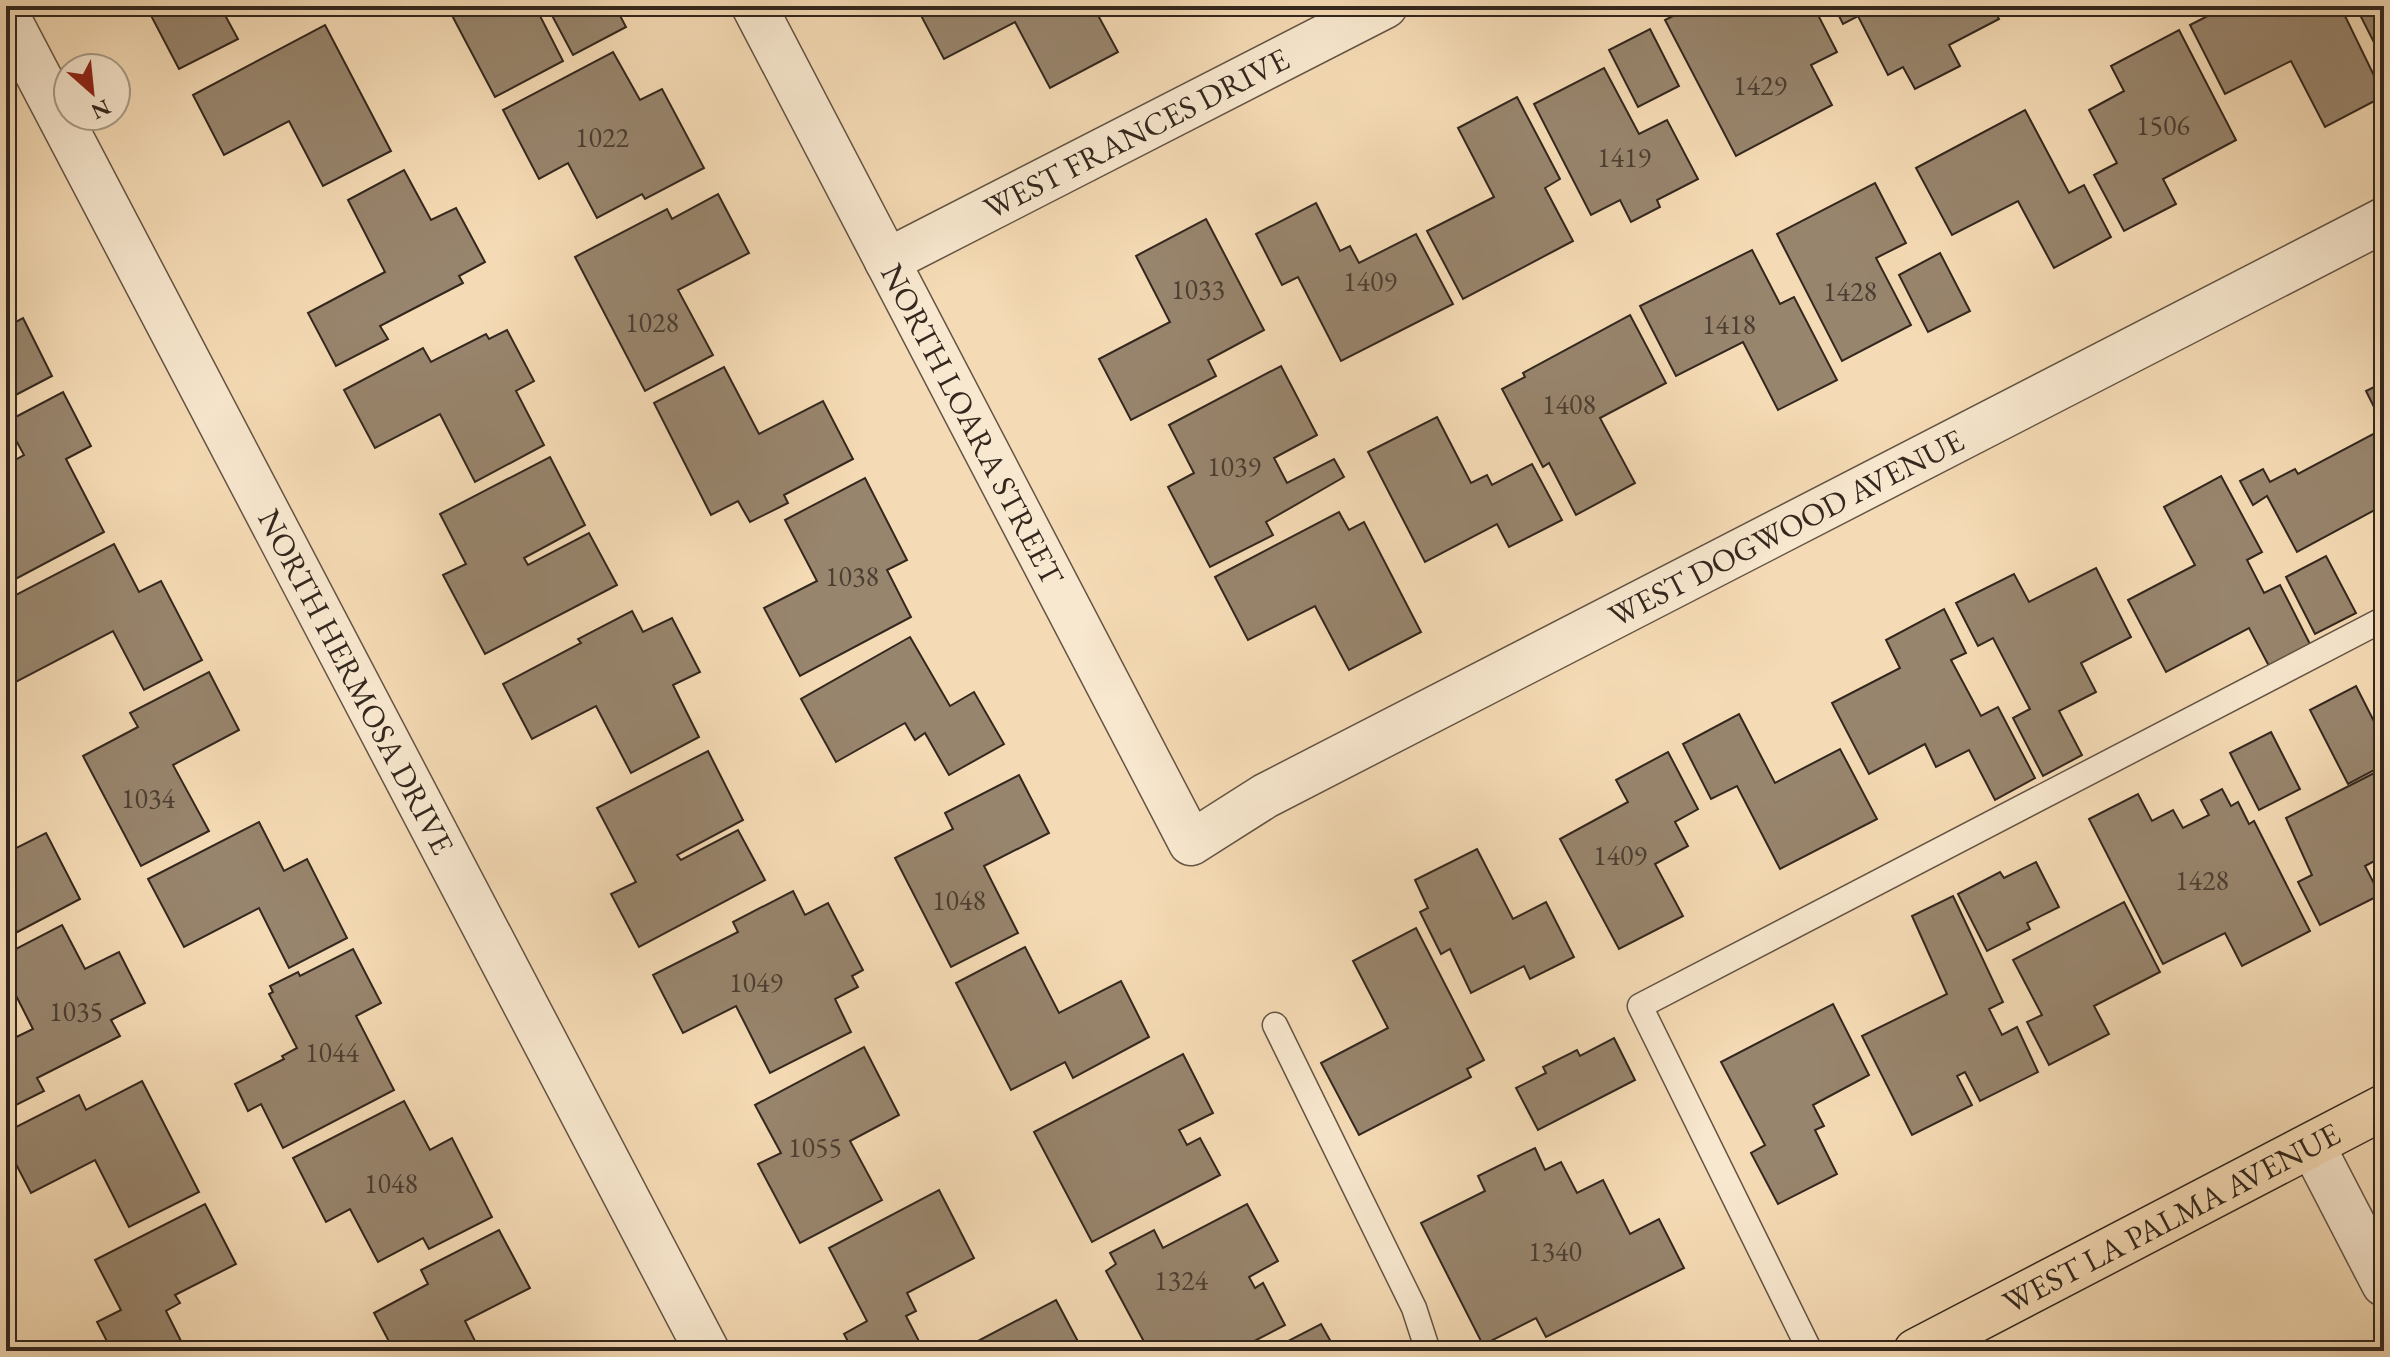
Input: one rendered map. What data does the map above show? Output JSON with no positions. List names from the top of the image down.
{
  "streets": {
    "main road": ["WEST LA PALMA AVENUE"],
    "street": [
      "WEST FRANCES DRIVE",
      "NORTH LOARA STREET",
      "WEST DOGWOOD AVENUE",
      "NORTH HERMOSA DRIVE"
    ]
  },
  "crossings": [
    ["WEST FRANCES DRIVE", "NORTH LOARA STREET"],
    ["NORTH LOARA STREET", "WEST DOGWOOD AVENUE"]
  ],
  "house_numbers": [
    "1429",
    "1506",
    "1022",
    "1419",
    "1409",
    "1033",
    "1428",
    "1028",
    "1418",
    "1408",
    "1039",
    "1038",
    "1034",
    "1409",
    "1428",
    "1048",
    "1049",
    "1035",
    "1044",
    "1055",
    "1048",
    "1340",
    "1324"
  ],
  "north": "bottom right"
}
